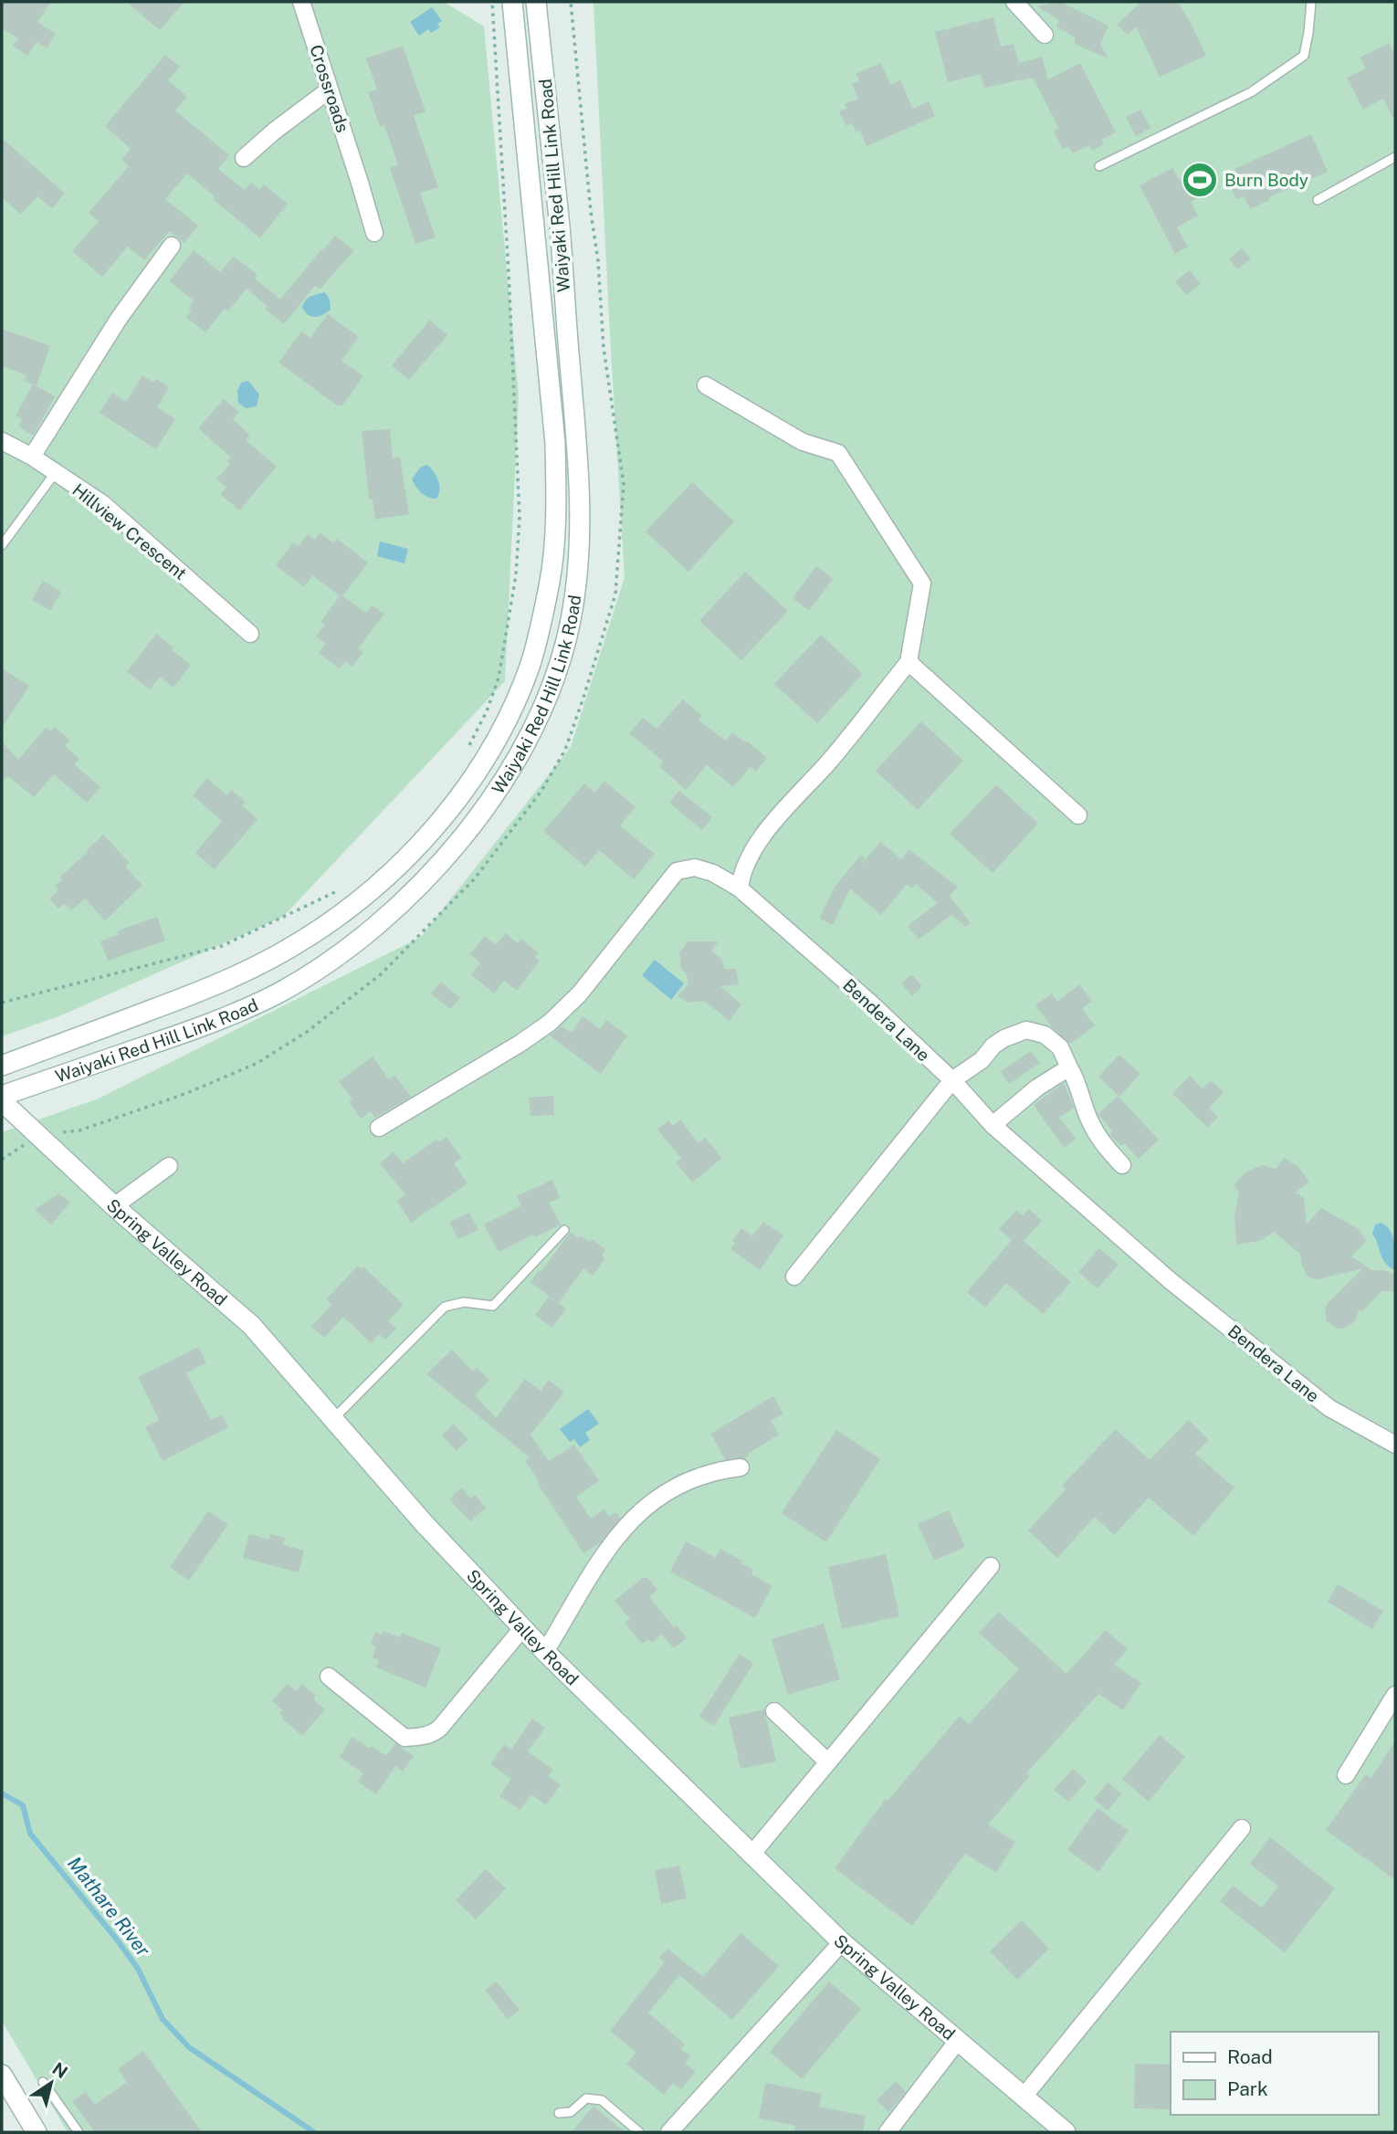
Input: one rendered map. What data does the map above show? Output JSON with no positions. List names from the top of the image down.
{
  "streets": {
    "main road": ["Waiyaki Red Hill Link Road", "Spring Valley Road"],
    "street": ["Crossroads", "Hillview Crescent", "Bendera Lane"]
  },
  "water": ["Mathare River"],
  "places": {
    "sports": ["Burn Body"]
  },
  "legend": ["Road", "Park"],
  "north": "top right"
}
